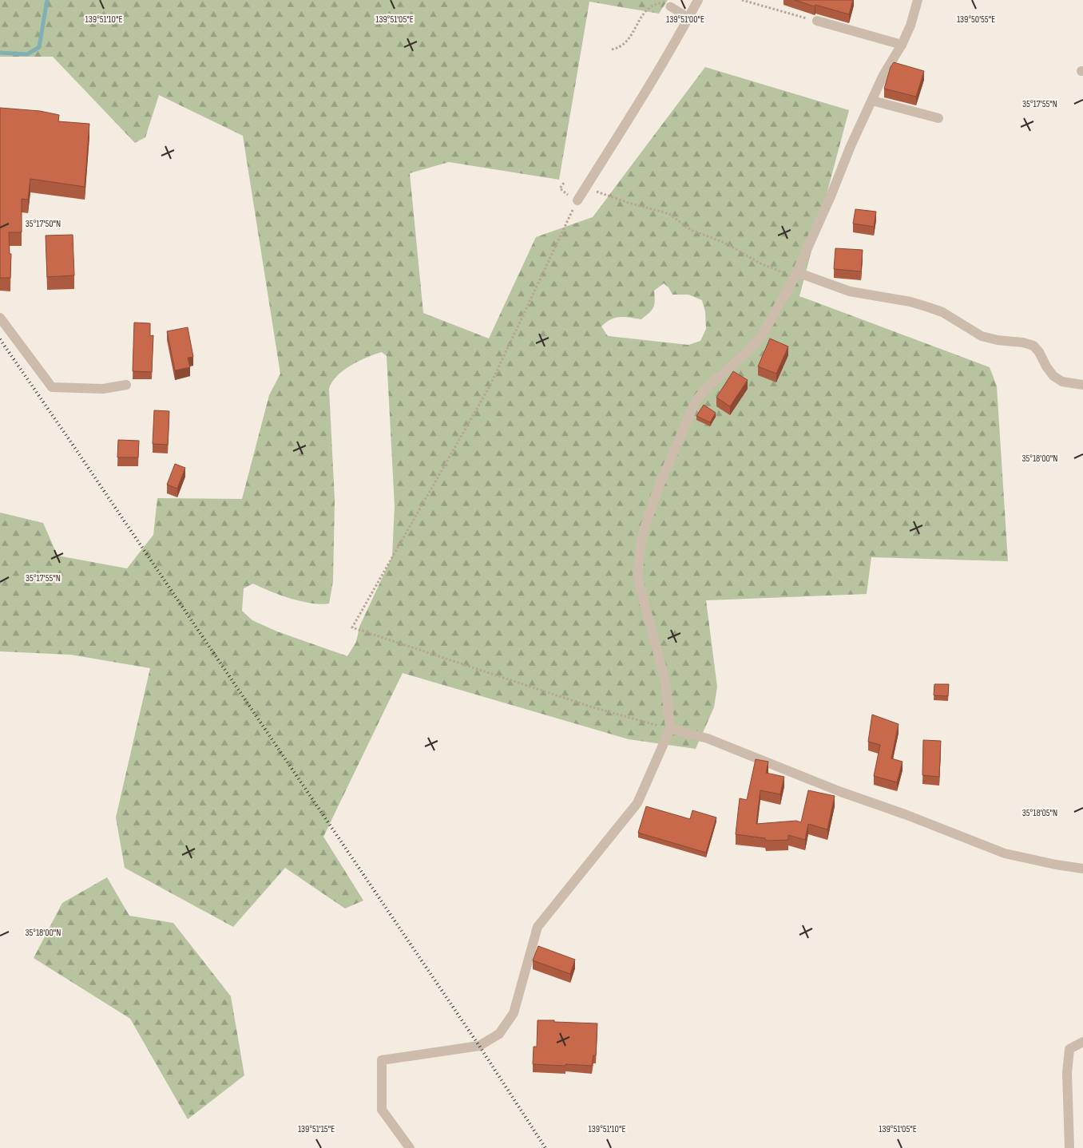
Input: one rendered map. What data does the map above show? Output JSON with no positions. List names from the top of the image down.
{
  "coordinates": [
    "139°51'10\"E",
    "139°51'05\"E",
    "139°51'00\"E",
    "139°50'55\"E",
    "35°17'55\"N",
    "35°17'50\"N",
    "35°18'00\"N",
    "35°18'05\"N",
    "139°51'15\"E"
  ]
}
